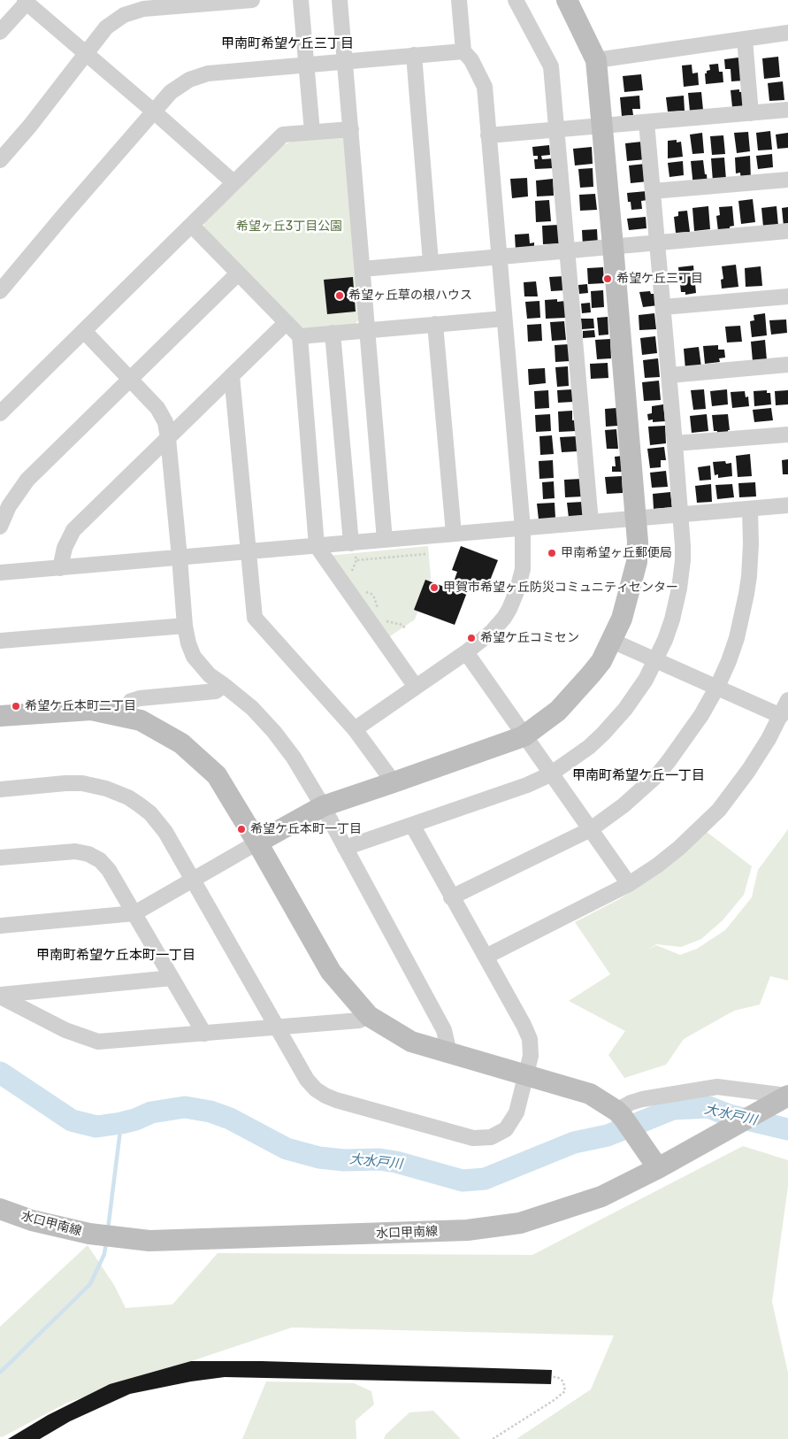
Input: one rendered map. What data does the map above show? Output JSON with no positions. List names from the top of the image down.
{
  "streets": {
    "street": ["水口甲南線"]
  },
  "districts": ["甲南町希望ケ丘三丁目", "甲南町希望ケ丘一丁目", "甲南町希望ケ丘本町一丁目"],
  "water": ["大水戸川"],
  "parks": ["希望ヶ丘3丁目公園"],
  "places": [
    "希望ケ丘三丁目",
    "希望ヶ丘草の根ハウス",
    "甲南希望ヶ丘郵便局",
    "甲賀市希望ヶ丘防災コミュニティセンター",
    "希望ケ丘コミセン",
    "希望ケ丘本町二丁目",
    "希望ケ丘本町一丁目"
  ]
}
